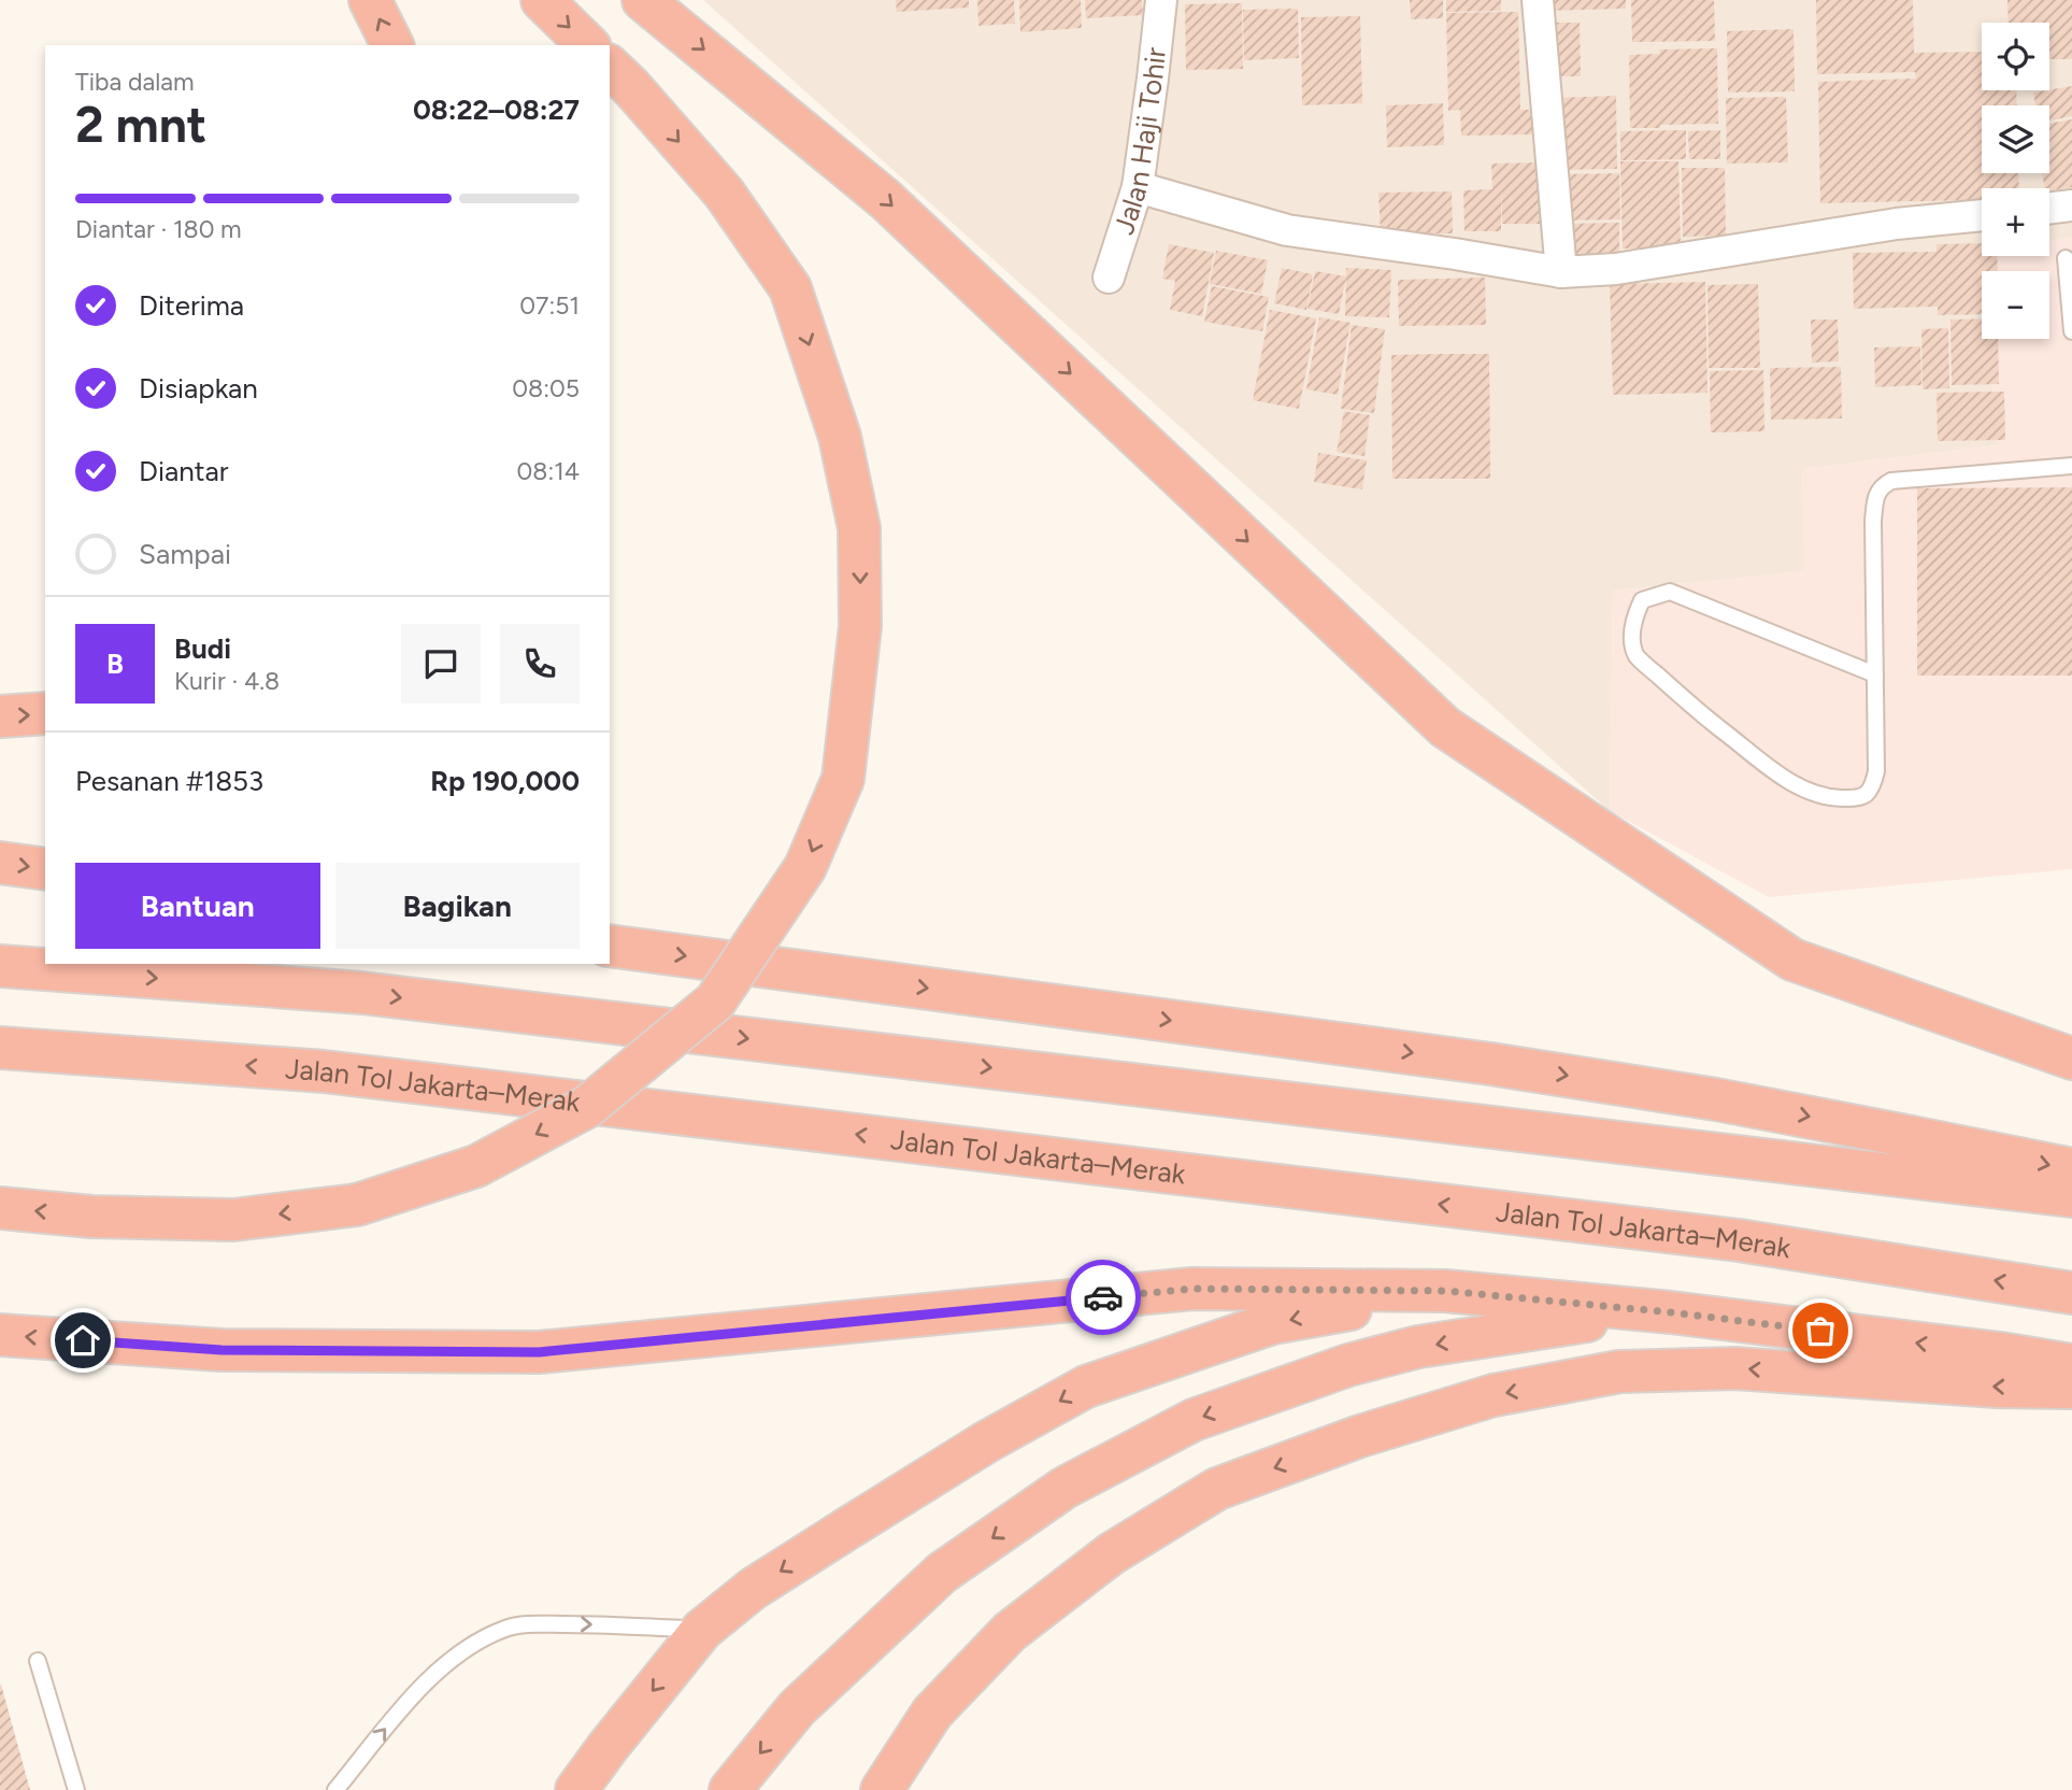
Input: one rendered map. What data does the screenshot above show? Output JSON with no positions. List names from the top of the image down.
{
  "streets": {
    "highway": ["Jalan Tol Jakarta–Merak"],
    "street": ["Jalan Haji Tohir"]
  },
  "page": {
    "map_buttons": ["+", "−"],
    "heading": ["2 mnt", "Tiba dalam", "08:22–08:27"],
    "panel": [
      "Budi",
      "Kurir · 4.8",
      "Pesanan #1853",
      "Rp 190,000"
    ],
    "bar": "Diantar · 180 m",
    "list": [
      ["Diterima", "07:51"],
      ["Disiapkan", "08:05"],
      ["Diantar", "08:14"],
      "Sampai"
    ],
    "round": "B",
    "buttons": ["Bantuan", "Bagikan"]
  }
}
